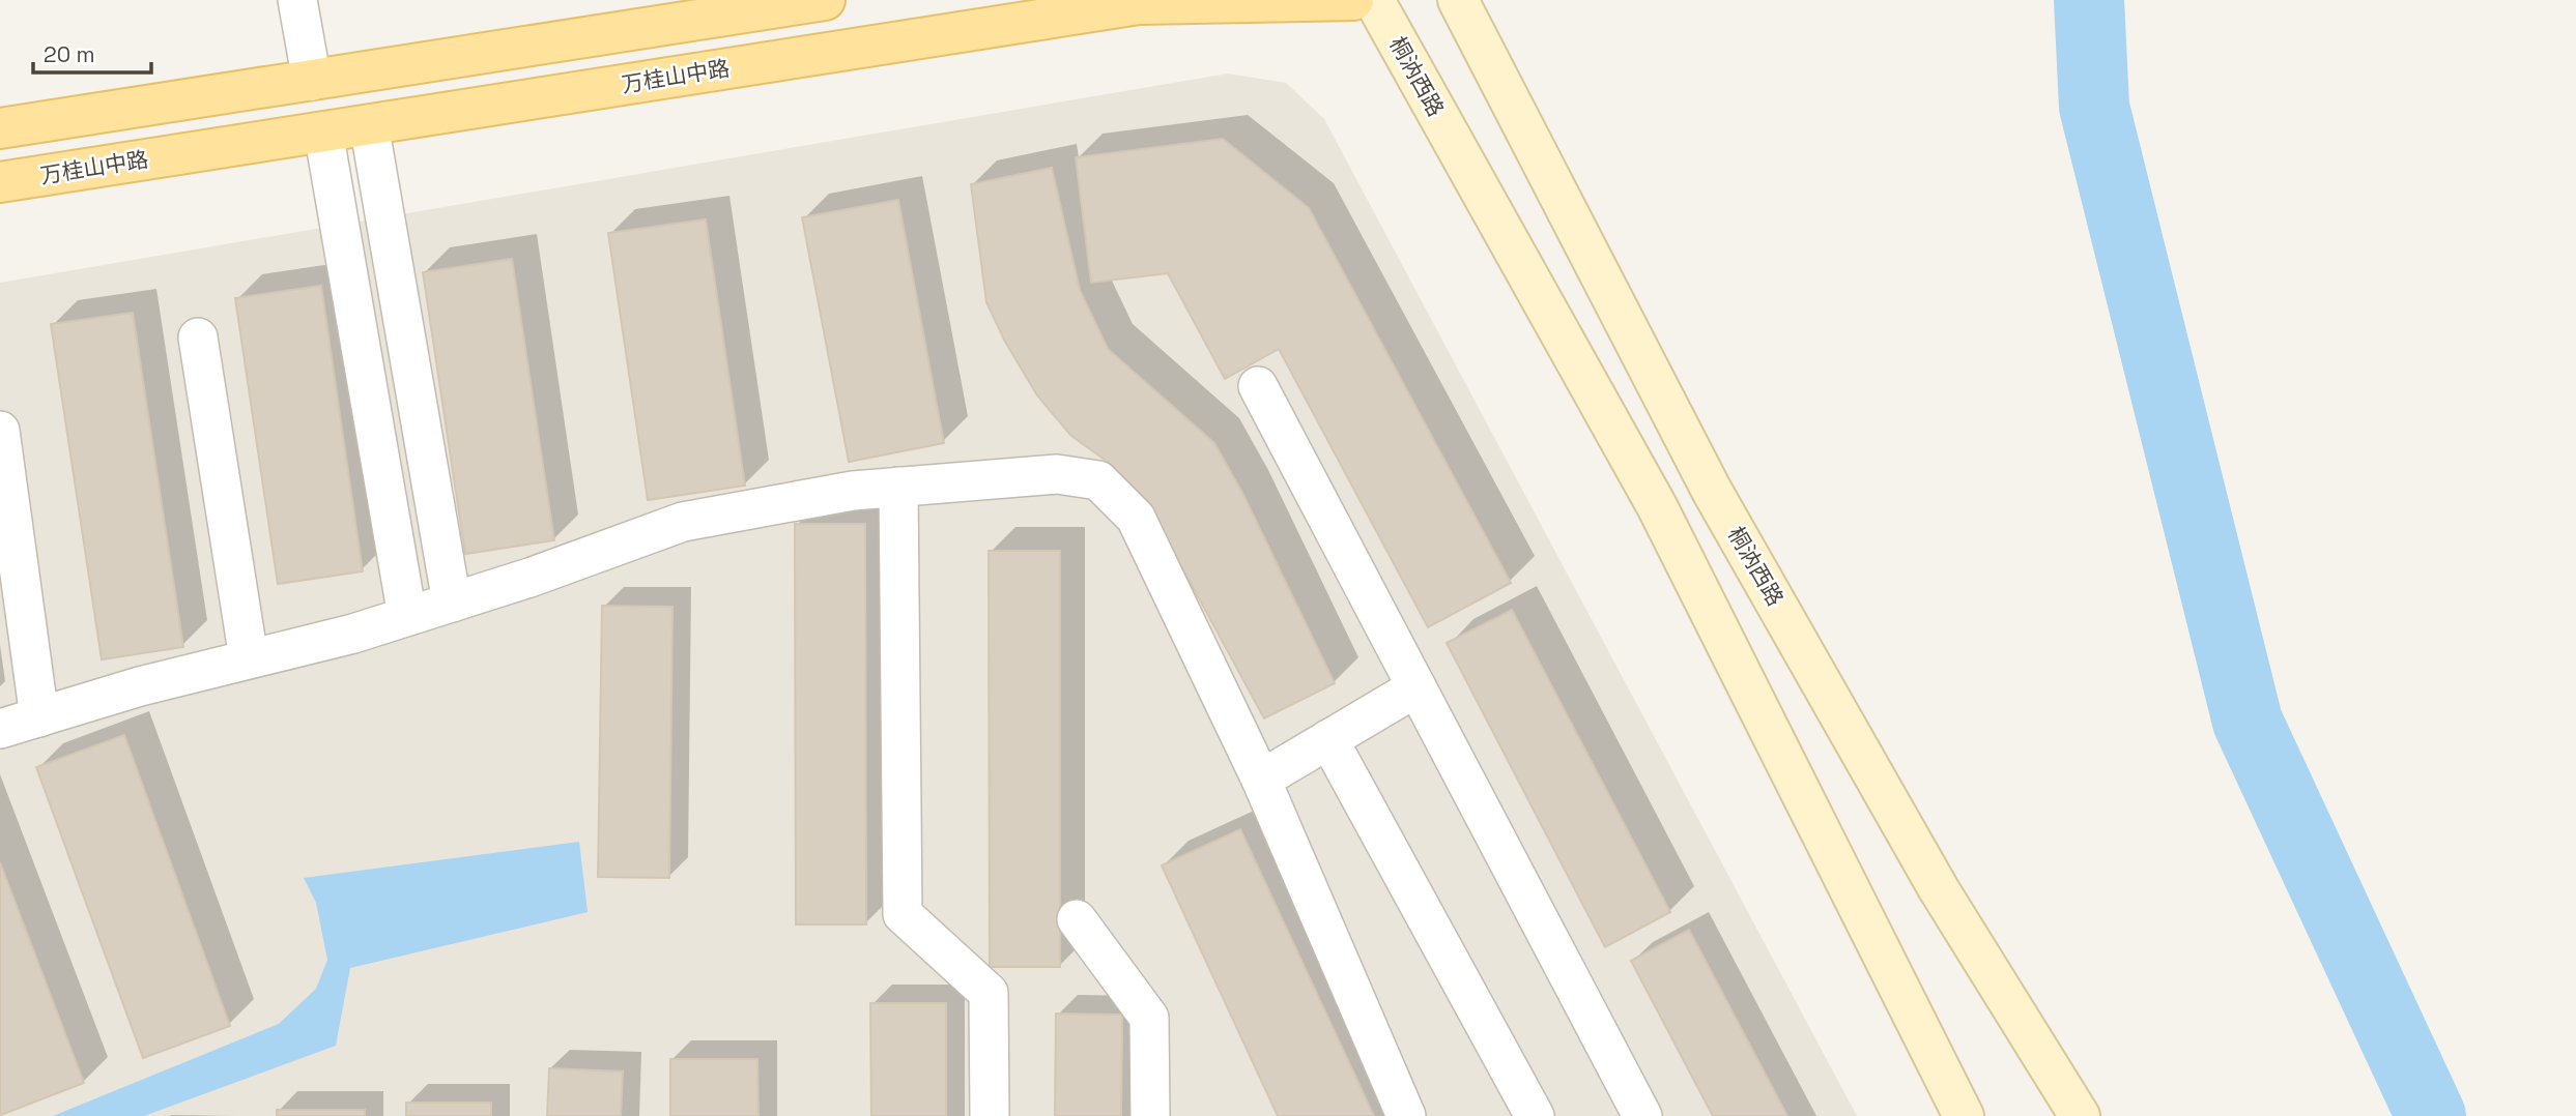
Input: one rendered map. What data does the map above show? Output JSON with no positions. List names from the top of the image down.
{
  "streets": {
    "main road": ["万桂山中路", "桐汭西路"]
  },
  "scale_bar": "20 m"
}
